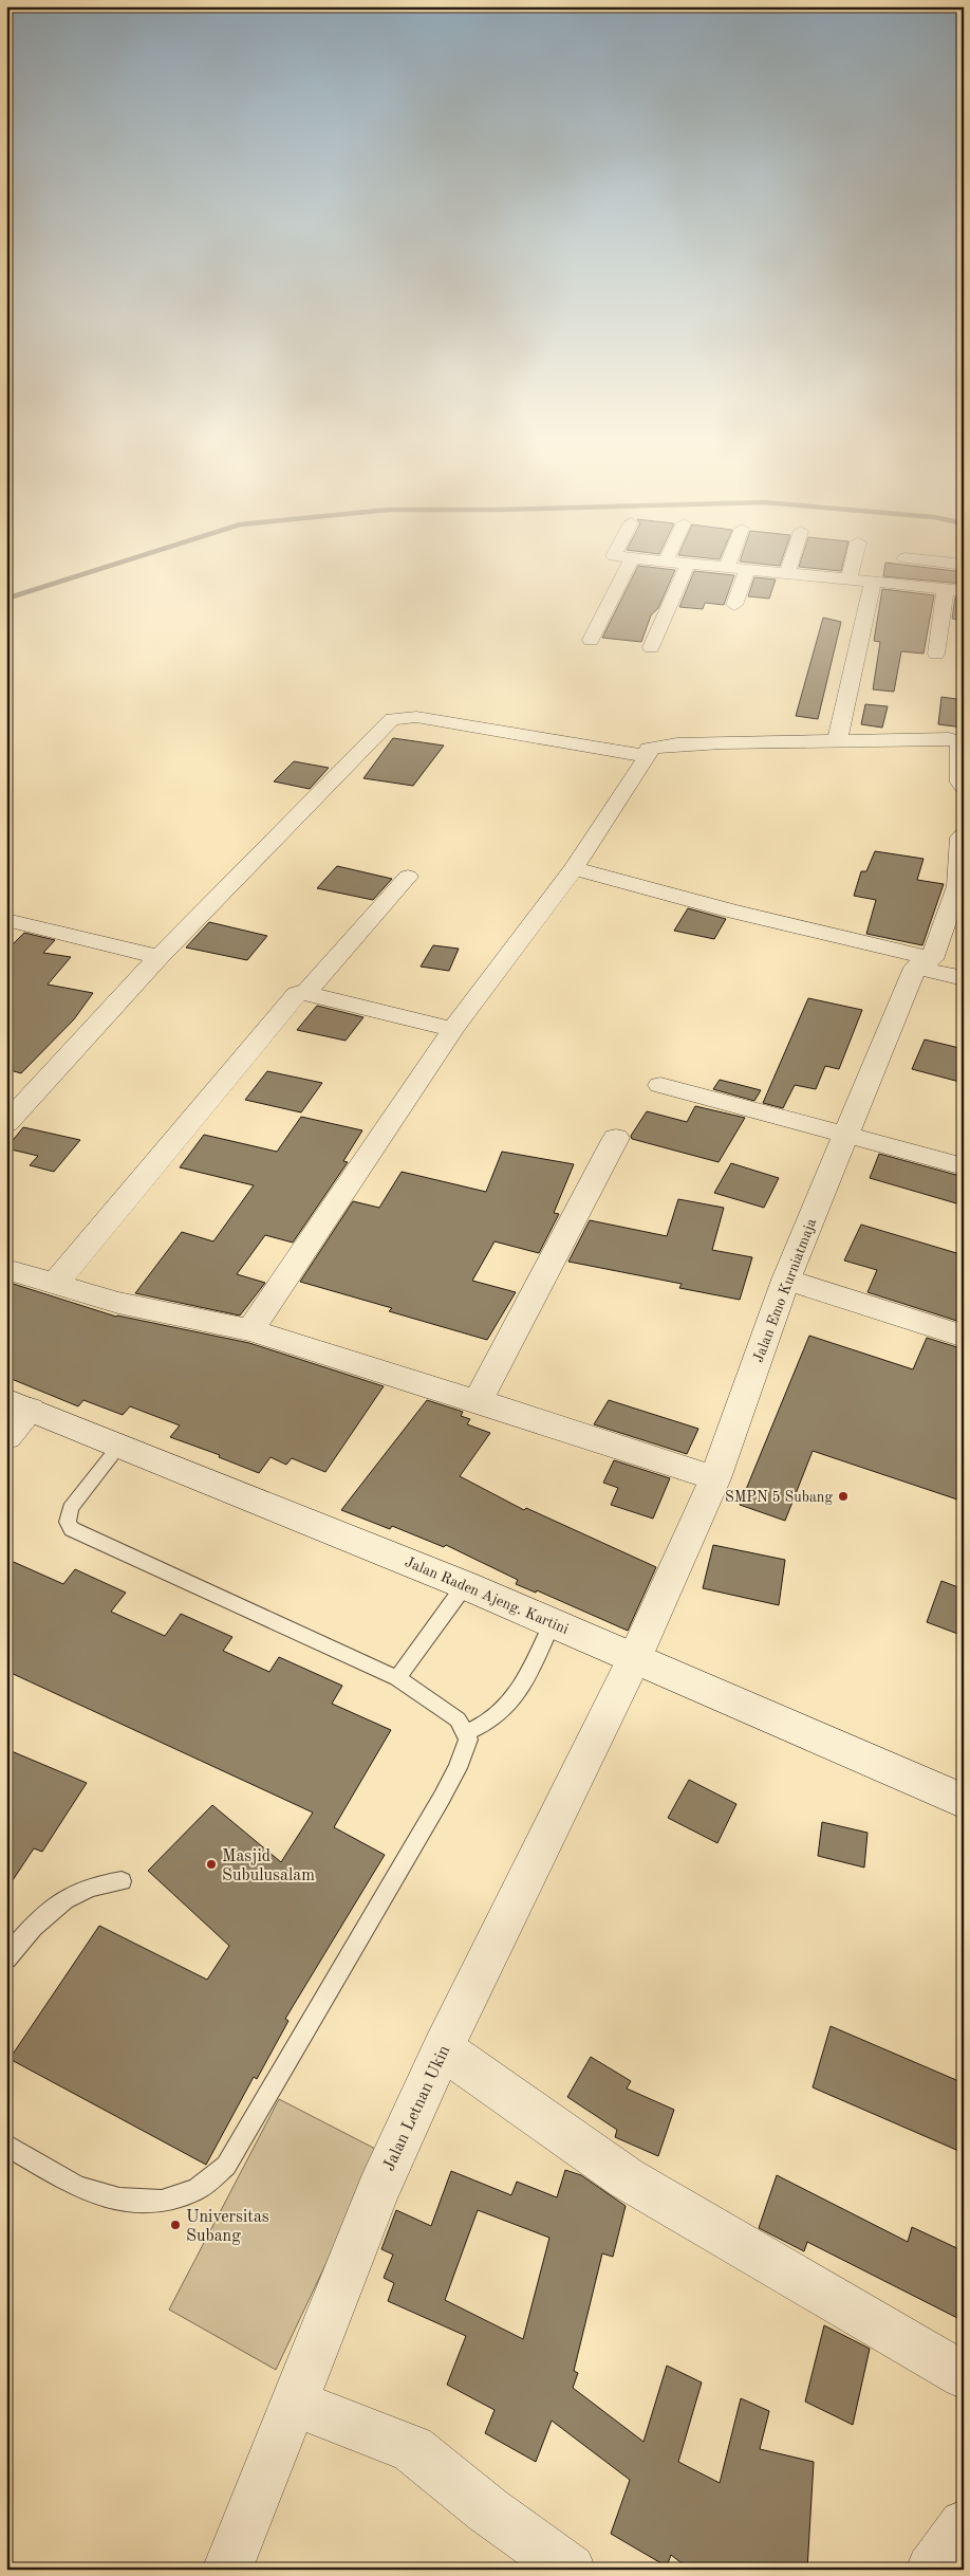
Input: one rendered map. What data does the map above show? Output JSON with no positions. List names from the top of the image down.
{
  "streets": {
    "street": ["Jalan Emo Kurniatmaja", "Jalan Raden Ajeng. Kartini", "Jalan Letnan Ukin"]
  },
  "crossings": [
    ["Jalan Emo Kurniatmaja", "Jalan Raden Ajeng. Kartini"],
    ["Jalan Emo Kurniatmaja", "Jalan Letnan Ukin"],
    ["Jalan Raden Ajeng. Kartini", "Jalan Letnan Ukin"]
  ],
  "places": ["SMPN 5 Subang", "Masjid Subulusalam", "Universitas Subang"]
}
